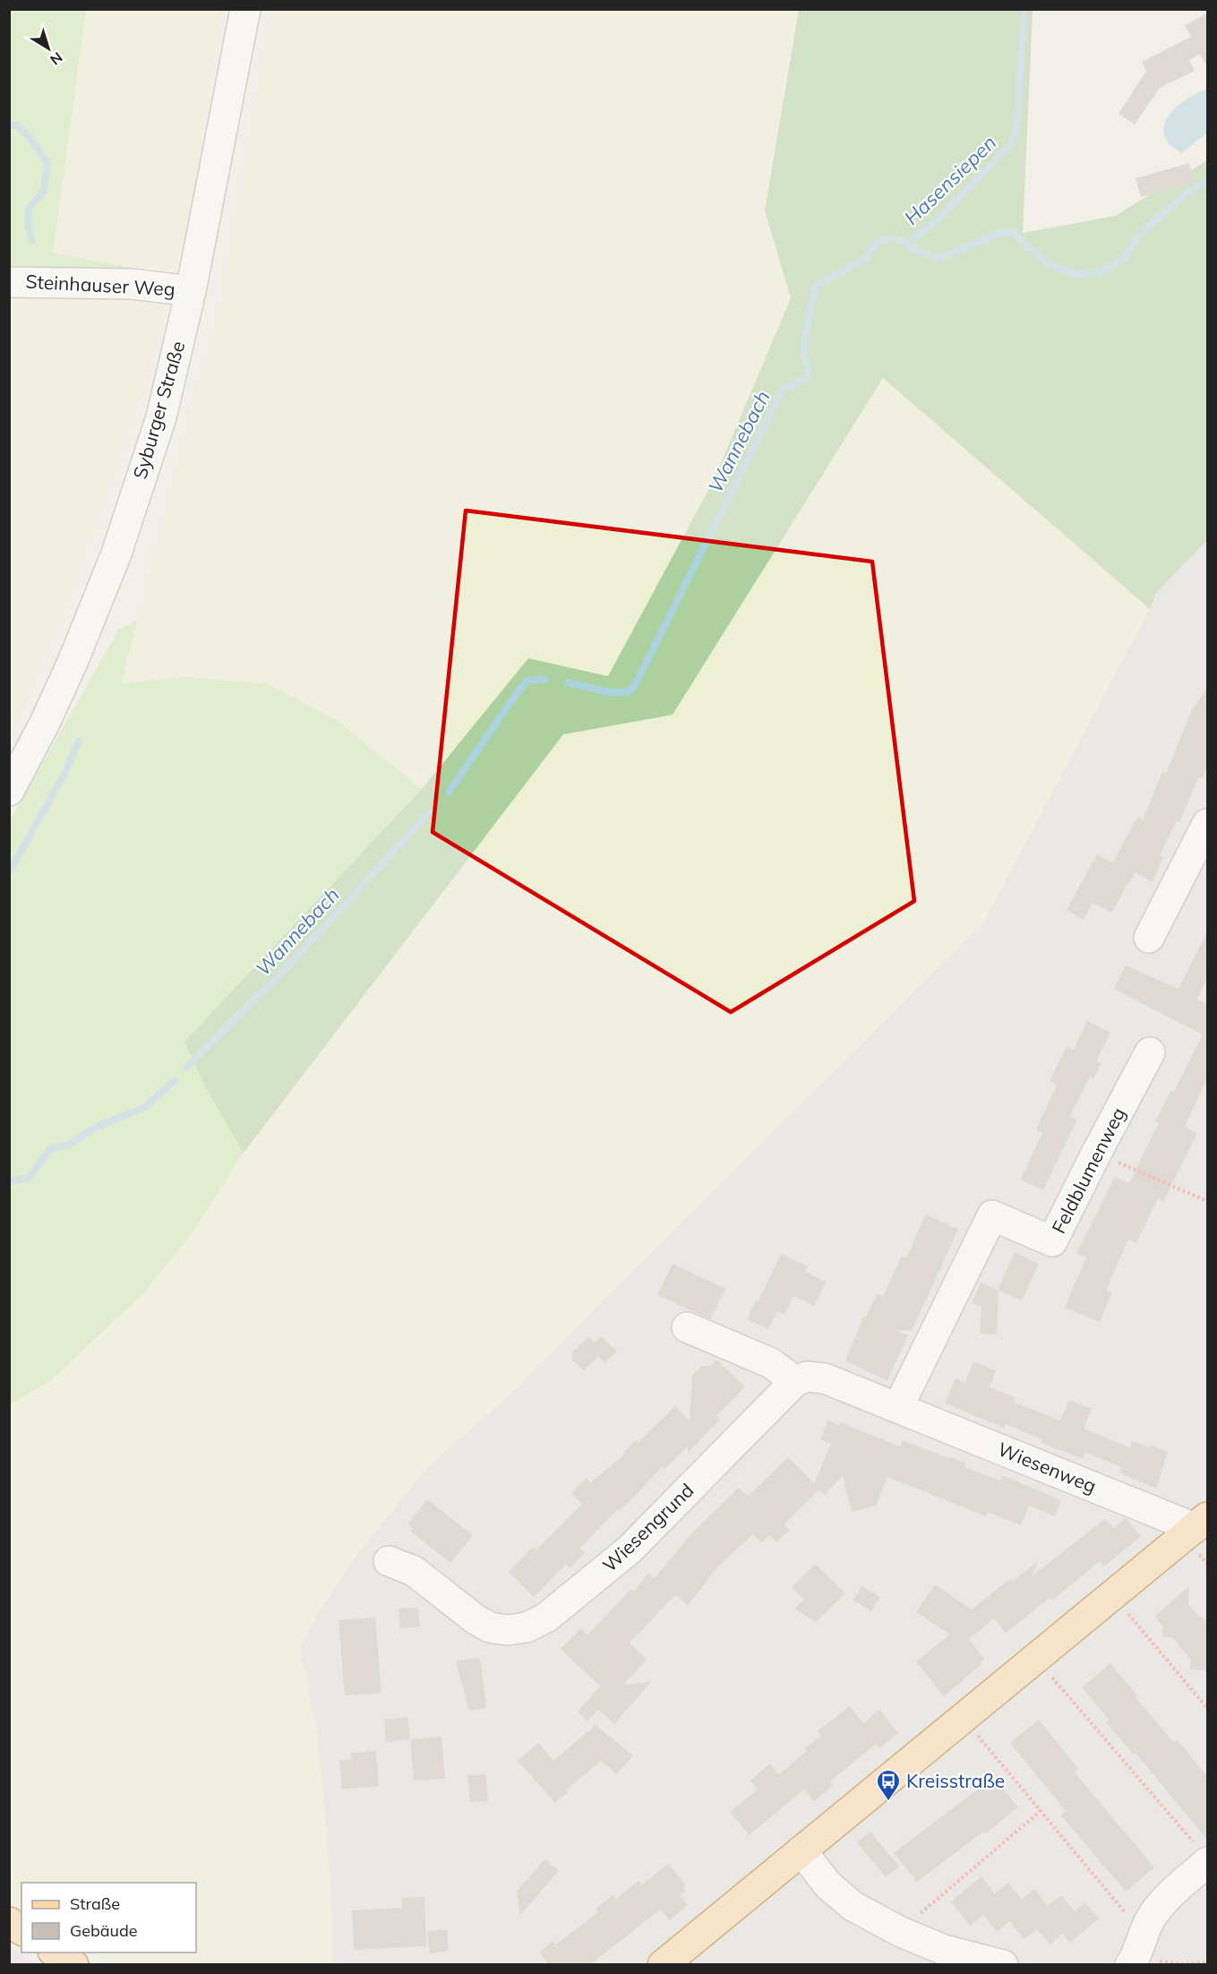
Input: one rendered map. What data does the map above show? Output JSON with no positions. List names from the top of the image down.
{
  "streets": {
    "street": [
      "Steinhauser Weg",
      "Syburger Straße",
      "Feldblumenweg",
      "Wiesenweg",
      "Wiesengrund"
    ]
  },
  "crossings": [
    ["Steinhauser Weg", "Syburger Straße"],
    ["Feldblumenweg", "Wiesenweg"]
  ],
  "water": ["Hasensiepen", "Wannebach"],
  "places": {
    "bus stop": ["Kreisstraße"]
  },
  "legend": ["Straße", "Gebäude"],
  "north": "bottom right"
}
